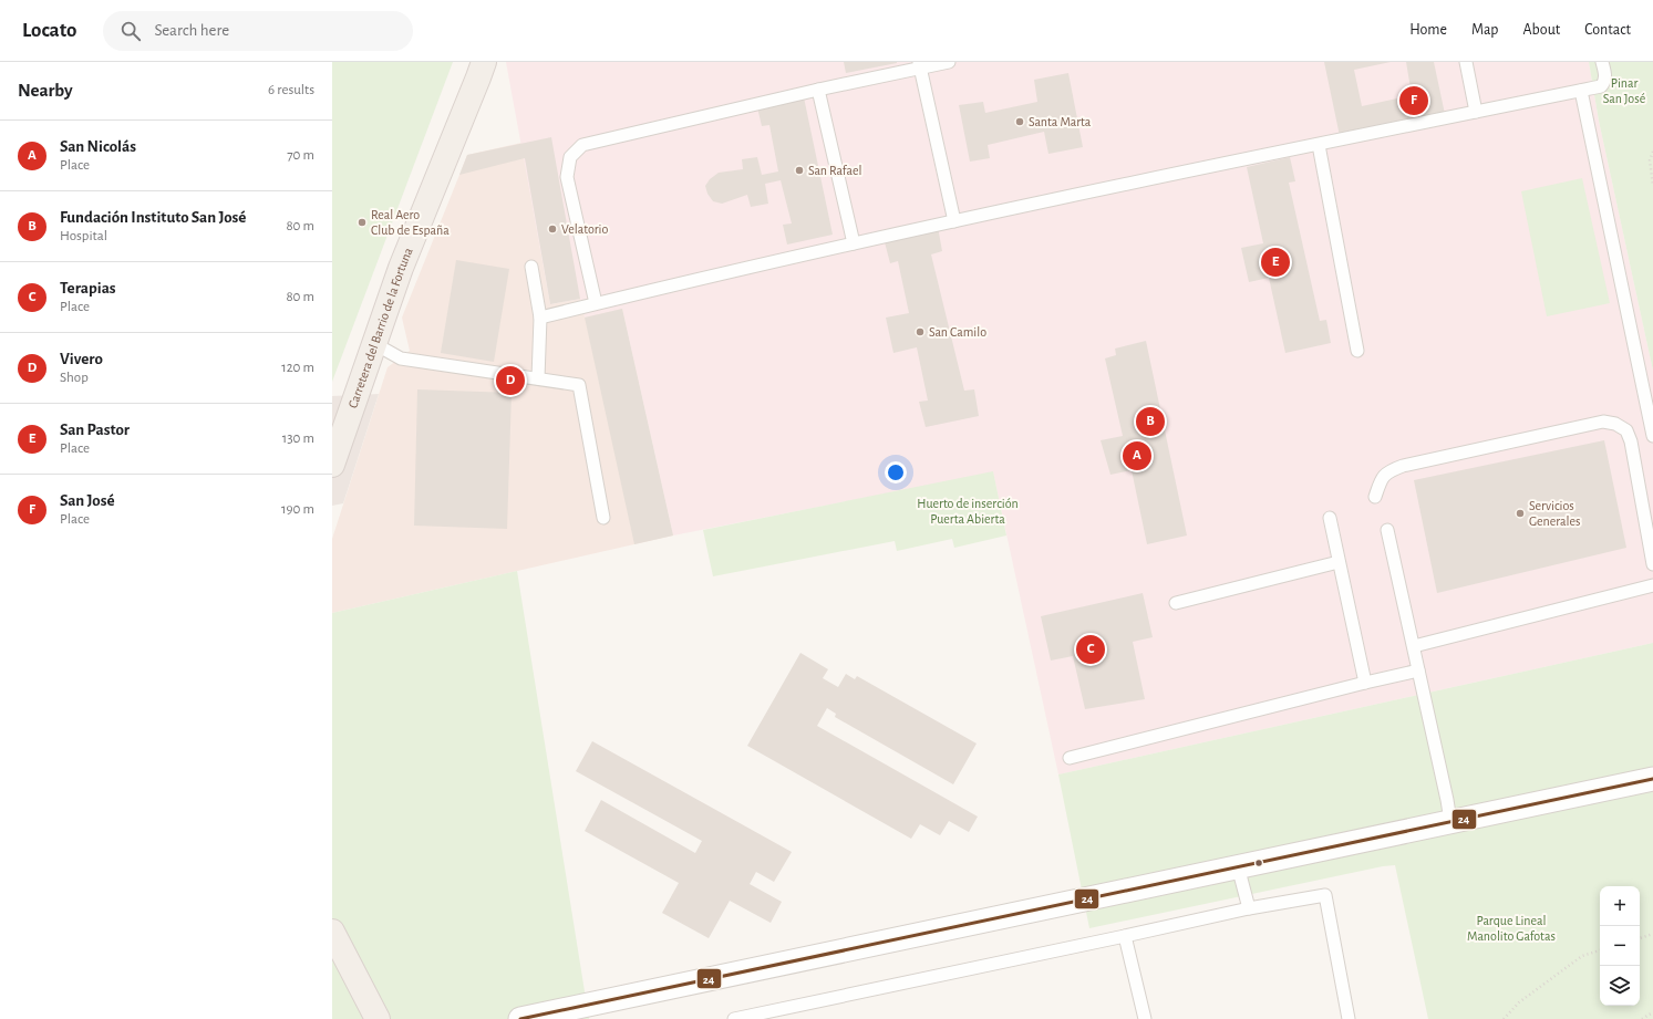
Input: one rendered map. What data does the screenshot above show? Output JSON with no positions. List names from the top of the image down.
{
  "streets": {
    "main road": ["Carretera del Barrio de la Fortuna"]
  },
  "parks": ["Pinar San José", "Huerto de inserción Puerta Abierta", "Parque Lineal Manolito Gafotas"],
  "places": [
    "Santa Marta",
    "San Rafael",
    "Real Aero Club de España",
    "Velatorio",
    "San Camilo",
    "Servicios Generales"
  ],
  "lines": ["transit line 24"],
  "page": {
    "header": "Locato",
    "search": "Search here",
    "nav": [
      "Home",
      "Map",
      "About",
      "Contact"
    ],
    "heading": ["Nearby", "6 results"],
    "pins": [
      "F",
      "E",
      "D",
      "B",
      "A",
      "C"
    ],
    "list": [
      {
        "mark": "A",
        "name": "San Nicolás",
        "note": "Place",
        "value": "70 m"
      },
      {
        "mark": "B",
        "name": "Fundación Instituto San José",
        "note": "Hospital",
        "value": "80 m"
      },
      {
        "mark": "C",
        "name": "Terapias",
        "note": "Place",
        "value": "80 m"
      },
      {
        "mark": "D",
        "name": "Vivero",
        "note": "Shop",
        "value": "120 m"
      },
      {
        "mark": "E",
        "name": "San Pastor",
        "note": "Place",
        "value": "130 m"
      },
      {
        "mark": "F",
        "name": "San José",
        "note": "Place",
        "value": "190 m"
      }
    ],
    "map_buttons": ["+", "−"]
  }
}
